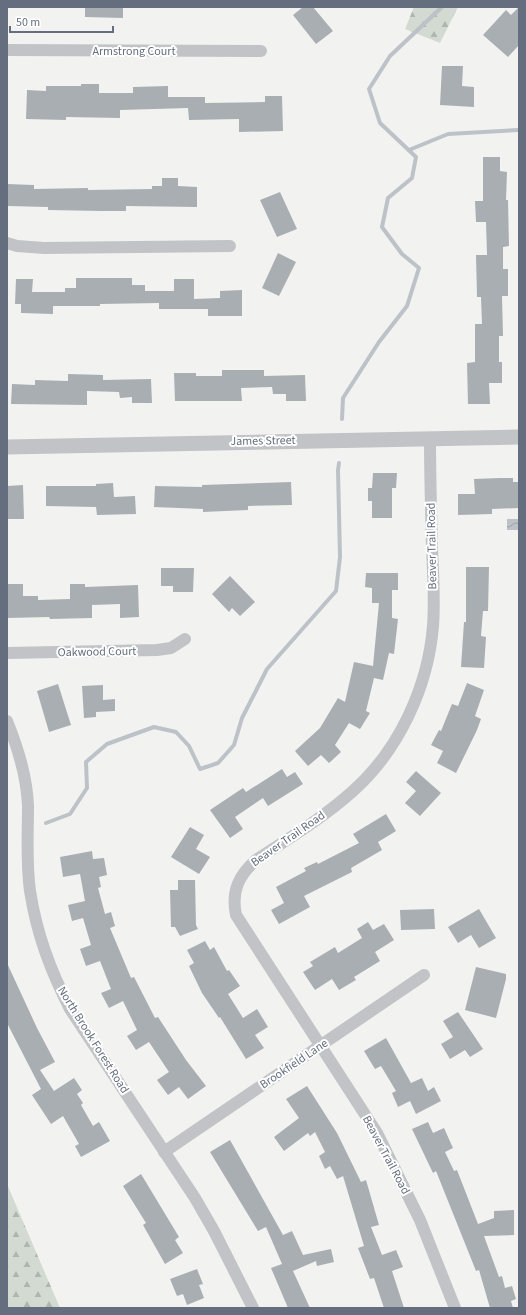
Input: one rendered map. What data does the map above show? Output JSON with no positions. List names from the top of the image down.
{
  "streets": {
    "street": [
      "Armstrong Court",
      "James Street",
      "Beaver Trail Road",
      "Oakwood Court",
      "North Brook Forest Road",
      "Brookfield Lane"
    ]
  },
  "crossings": [
    ["James Street", "Beaver Trail Road"],
    ["Beaver Trail Road", "Brookfield Lane"],
    ["North Brook Forest Road", "Brookfield Lane"]
  ],
  "scale_bar": "50 m"
}
